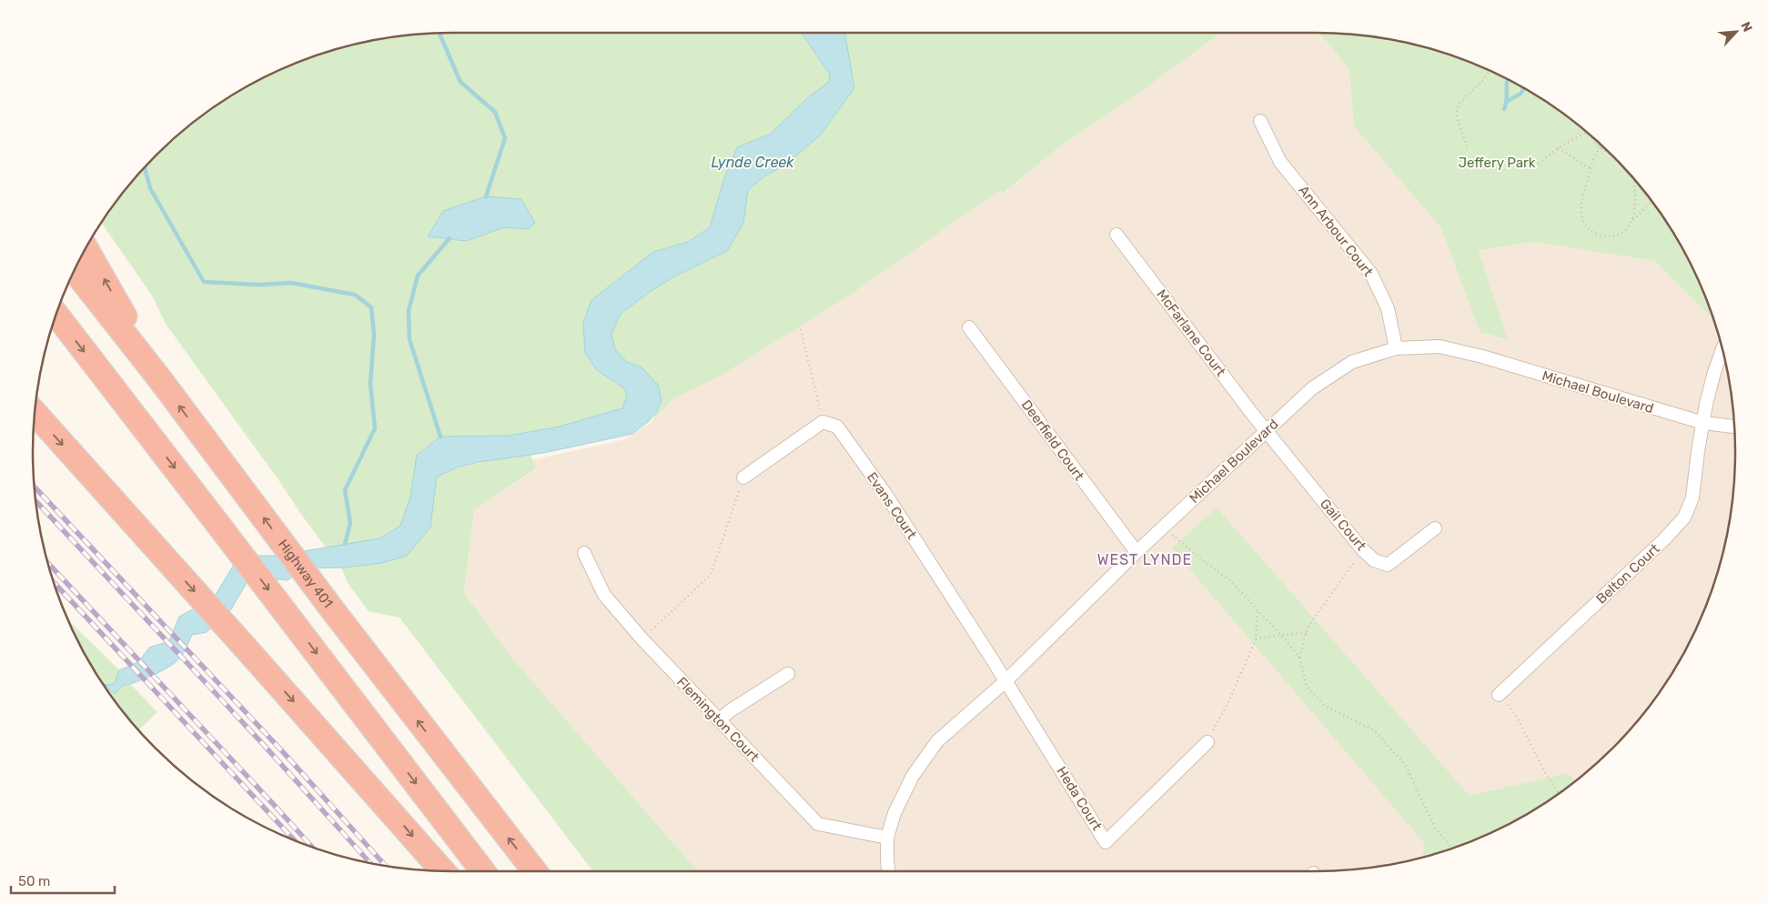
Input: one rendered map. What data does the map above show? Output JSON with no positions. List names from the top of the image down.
{
  "streets": {
    "highway": ["Highway 401"],
    "street": [
      "Ann Arbour Court",
      "McFarlane Court",
      "Michael Boulevard",
      "Deerfield Court",
      "Evans Court",
      "Gail Court",
      "Belton Court",
      "Flemington Court",
      "Heda Court"
    ]
  },
  "crossings": [
    ["Ann Arbour Court", "Michael Boulevard"],
    ["McFarlane Court", "Michael Boulevard"],
    ["McFarlane Court", "Gail Court"],
    ["Michael Boulevard", "Deerfield Court"],
    ["Michael Boulevard", "Evans Court"],
    ["Michael Boulevard", "Gail Court"],
    ["Michael Boulevard", "Belton Court"],
    ["Michael Boulevard", "Flemington Court"],
    ["Michael Boulevard", "Heda Court"],
    ["Evans Court", "Heda Court"]
  ],
  "districts": ["WEST LYNDE"],
  "water": ["Lynde Creek"],
  "parks": ["Jeffery Park"],
  "scale_bar": "50 m",
  "north": "top right"
}
